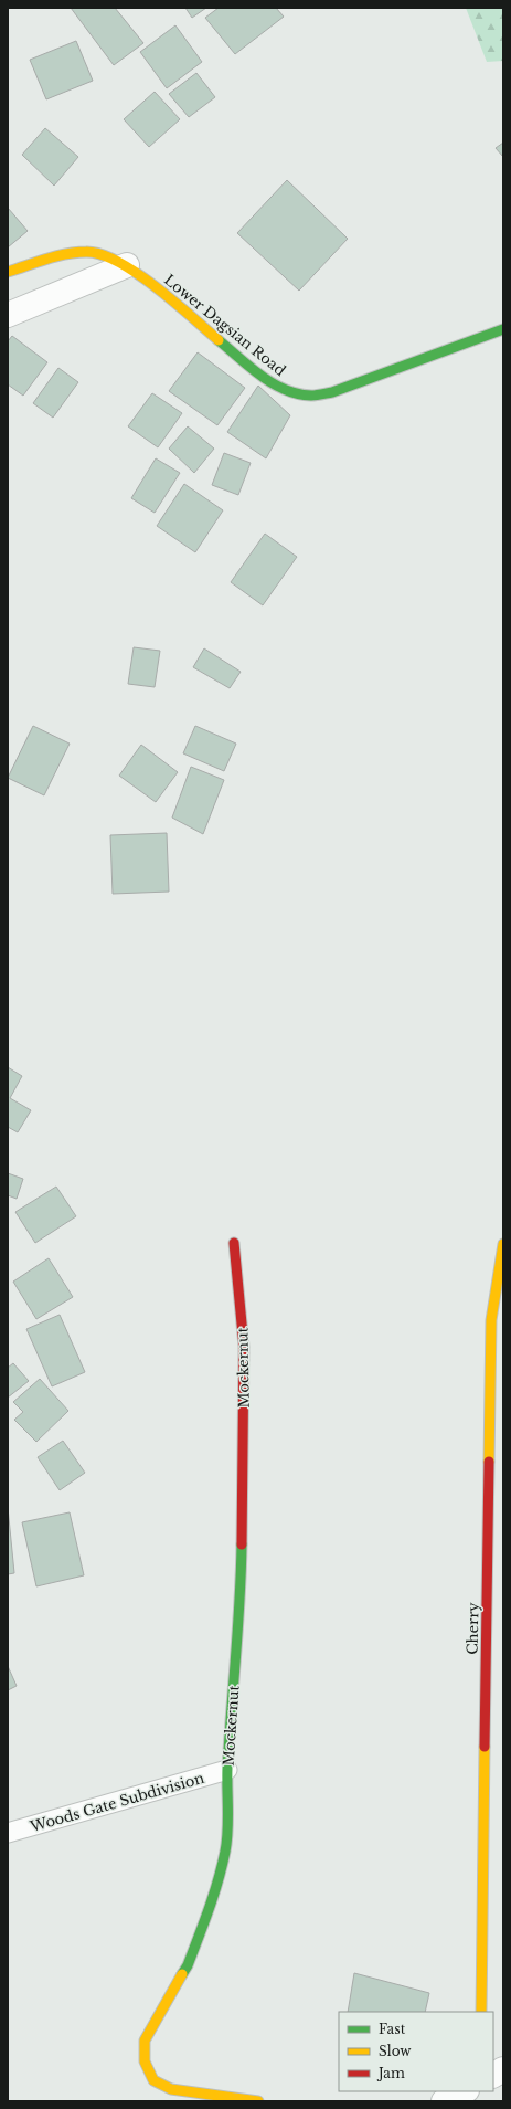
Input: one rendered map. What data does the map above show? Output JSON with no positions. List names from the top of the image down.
{
  "streets": {
    "street": ["Lower Dagsian Road", "Mockernut", "Cherry"],
    "lane": ["Woods Gate Subdivision"]
  },
  "crossings": [
    ["Mockernut", "Woods Gate Subdivision"]
  ],
  "legend": ["Fast", "Slow", "Jam"]
}
